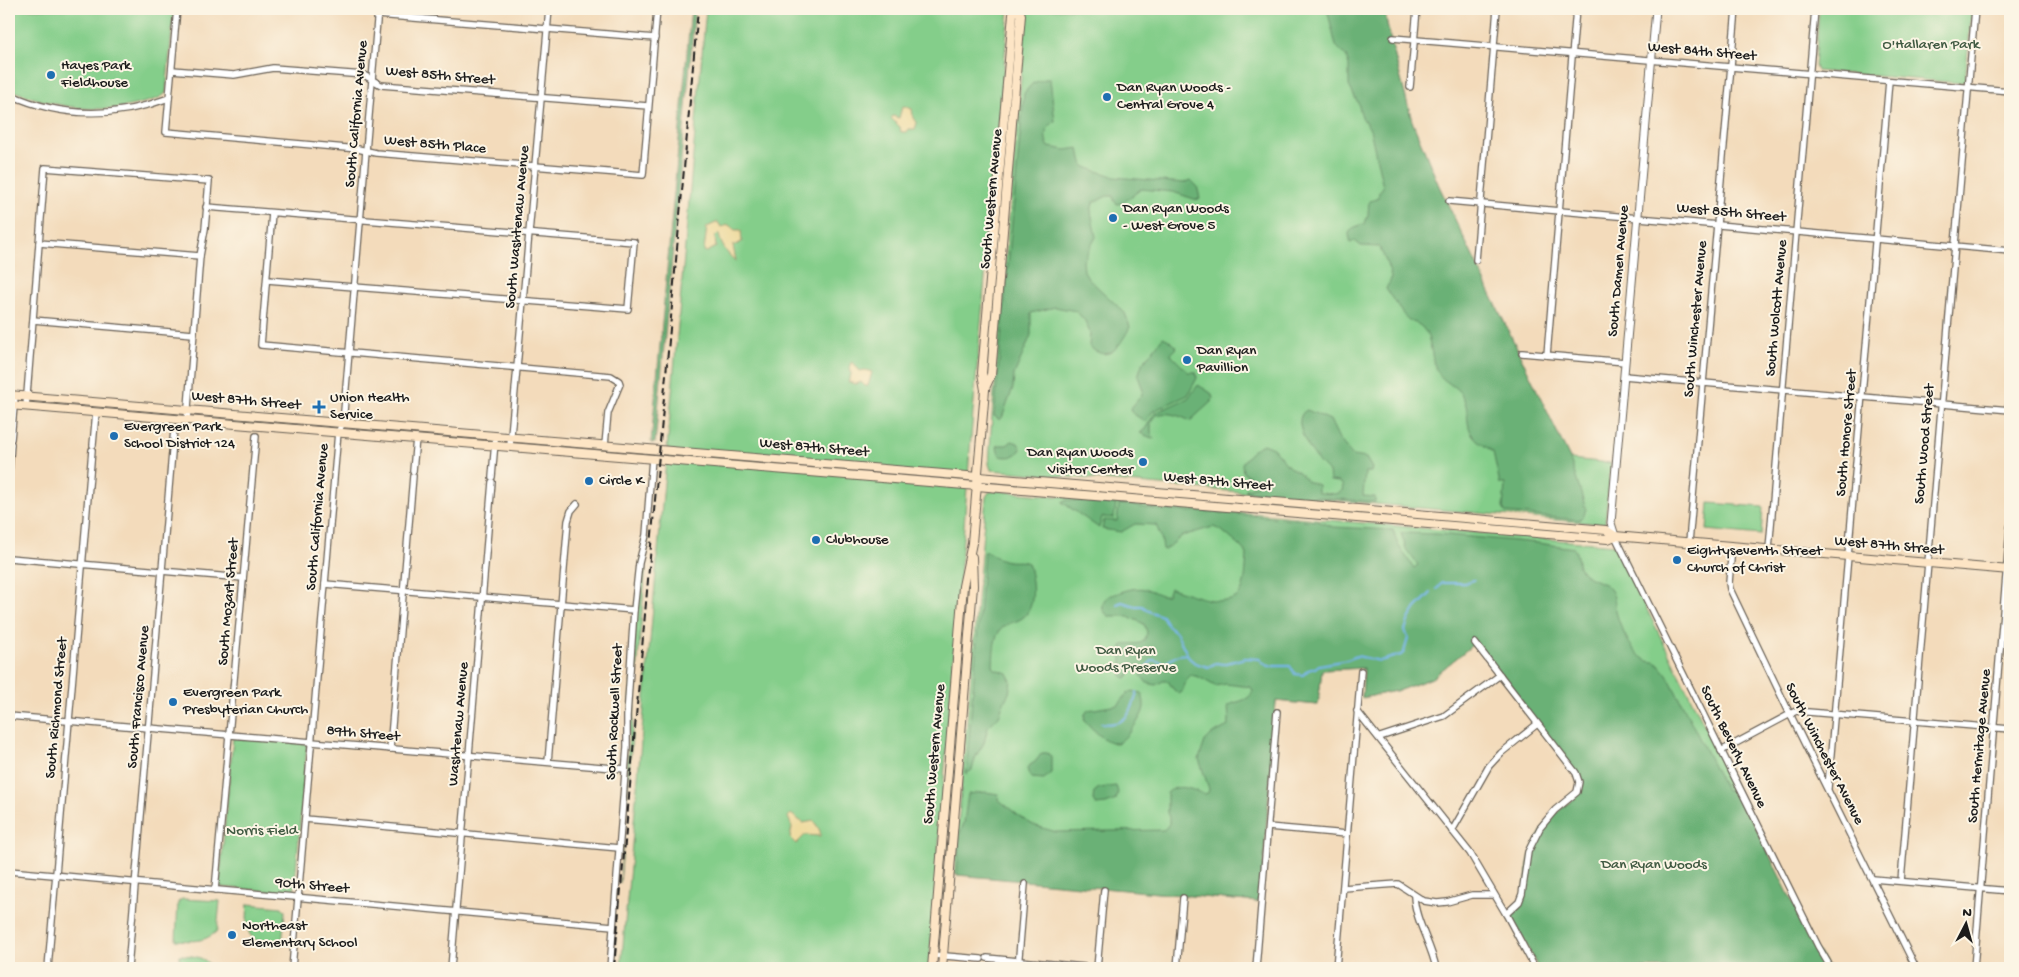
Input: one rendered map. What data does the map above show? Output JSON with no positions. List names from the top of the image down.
{
  "streets": {
    "main road": ["South Western Avenue", "West 87th Street"],
    "street": [
      "West 84th Street",
      "West 85th Street",
      "South California Avenue",
      "West 85th Place",
      "South Washtenaw Avenue",
      "South Damen Avenue",
      "South Wolcott Avenue",
      "South Winchester Avenue",
      "South Honore Street",
      "South Wood Street",
      "South Mozart Street",
      "South Francisco Avenue",
      "South Richmond Street",
      "South Rockwell Street",
      "Washtenaw Avenue",
      "89th Street",
      "South Hermitage Avenue",
      "South Beverly Avenue",
      "90th Street"
    ]
  },
  "crossings": [
    ["West 84th Street", "South Damen Avenue"],
    ["West 84th Street", "South Wolcott Avenue"],
    ["West 84th Street", "South Winchester Avenue"],
    ["West 84th Street", "South Honore Street"],
    ["West 84th Street", "South Wood Street"],
    ["West 85th Street", "South California Avenue"],
    ["West 85th Street", "West 85th Place"],
    ["West 85th Street", "South Washtenaw Avenue"],
    ["West 85th Street", "South Damen Avenue"],
    ["West 85th Street", "South Wolcott Avenue"],
    ["West 85th Street", "South Winchester Avenue"],
    ["West 85th Street", "South Honore Street"],
    ["West 85th Street", "South Wood Street"],
    ["South California Avenue", "West 85th Place"],
    ["South California Avenue", "West 87th Street"],
    ["South California Avenue", "89th Street"],
    ["South California Avenue", "90th Street"],
    ["West 85th Place", "South Washtenaw Avenue"],
    ["South Western Avenue", "West 87th Street"],
    ["South Washtenaw Avenue", "West 87th Street"],
    ["South Damen Avenue", "West 87th Street"],
    ["South Damen Avenue", "South Beverly Avenue"],
    ["South Wolcott Avenue", "West 87th Street"],
    ["South Winchester Avenue", "West 87th Street"],
    ["South Winchester Avenue", "South Honore Street"],
    ["West 87th Street", "South Honore Street"],
    ["West 87th Street", "South Wood Street"],
    ["West 87th Street", "South Richmond Street"],
    ["West 87th Street", "South Rockwell Street"],
    ["West 87th Street", "Washtenaw Avenue"],
    ["West 87th Street", "South Hermitage Avenue"],
    ["West 87th Street", "South Beverly Avenue"],
    ["South Mozart Street", "89th Street"],
    ["South Mozart Street", "90th Street"],
    ["South Francisco Avenue", "89th Street"],
    ["South Francisco Avenue", "90th Street"],
    ["South Richmond Street", "89th Street"],
    ["South Richmond Street", "90th Street"],
    ["South Rockwell Street", "89th Street"],
    ["South Rockwell Street", "90th Street"],
    ["Washtenaw Avenue", "89th Street"],
    ["Washtenaw Avenue", "90th Street"]
  ],
  "parks": [
    "O'Hallaren Park",
    "Dan Ryan Woods Preserve",
    "Norris Field",
    "Dan Ryan Woods"
  ],
  "places": {
    "other": [
      "Hayes Park Fieldhouse",
      "Dan Ryan Woods - Central Grove 4",
      "Dan Ryan Woods - West Grove 5",
      "Dan Ryan Pavillion",
      "Evergreen Park School District 124",
      "Dan Ryan Woods Visitor Center",
      "Circle K",
      "Clubhouse",
      "Eightyseventh Street Church of Christ",
      "Evergreen Park Presbyterian Church",
      "Northeast Elementary School"
    ],
    "health": ["Union Health Service"]
  },
  "north": "top"
}
